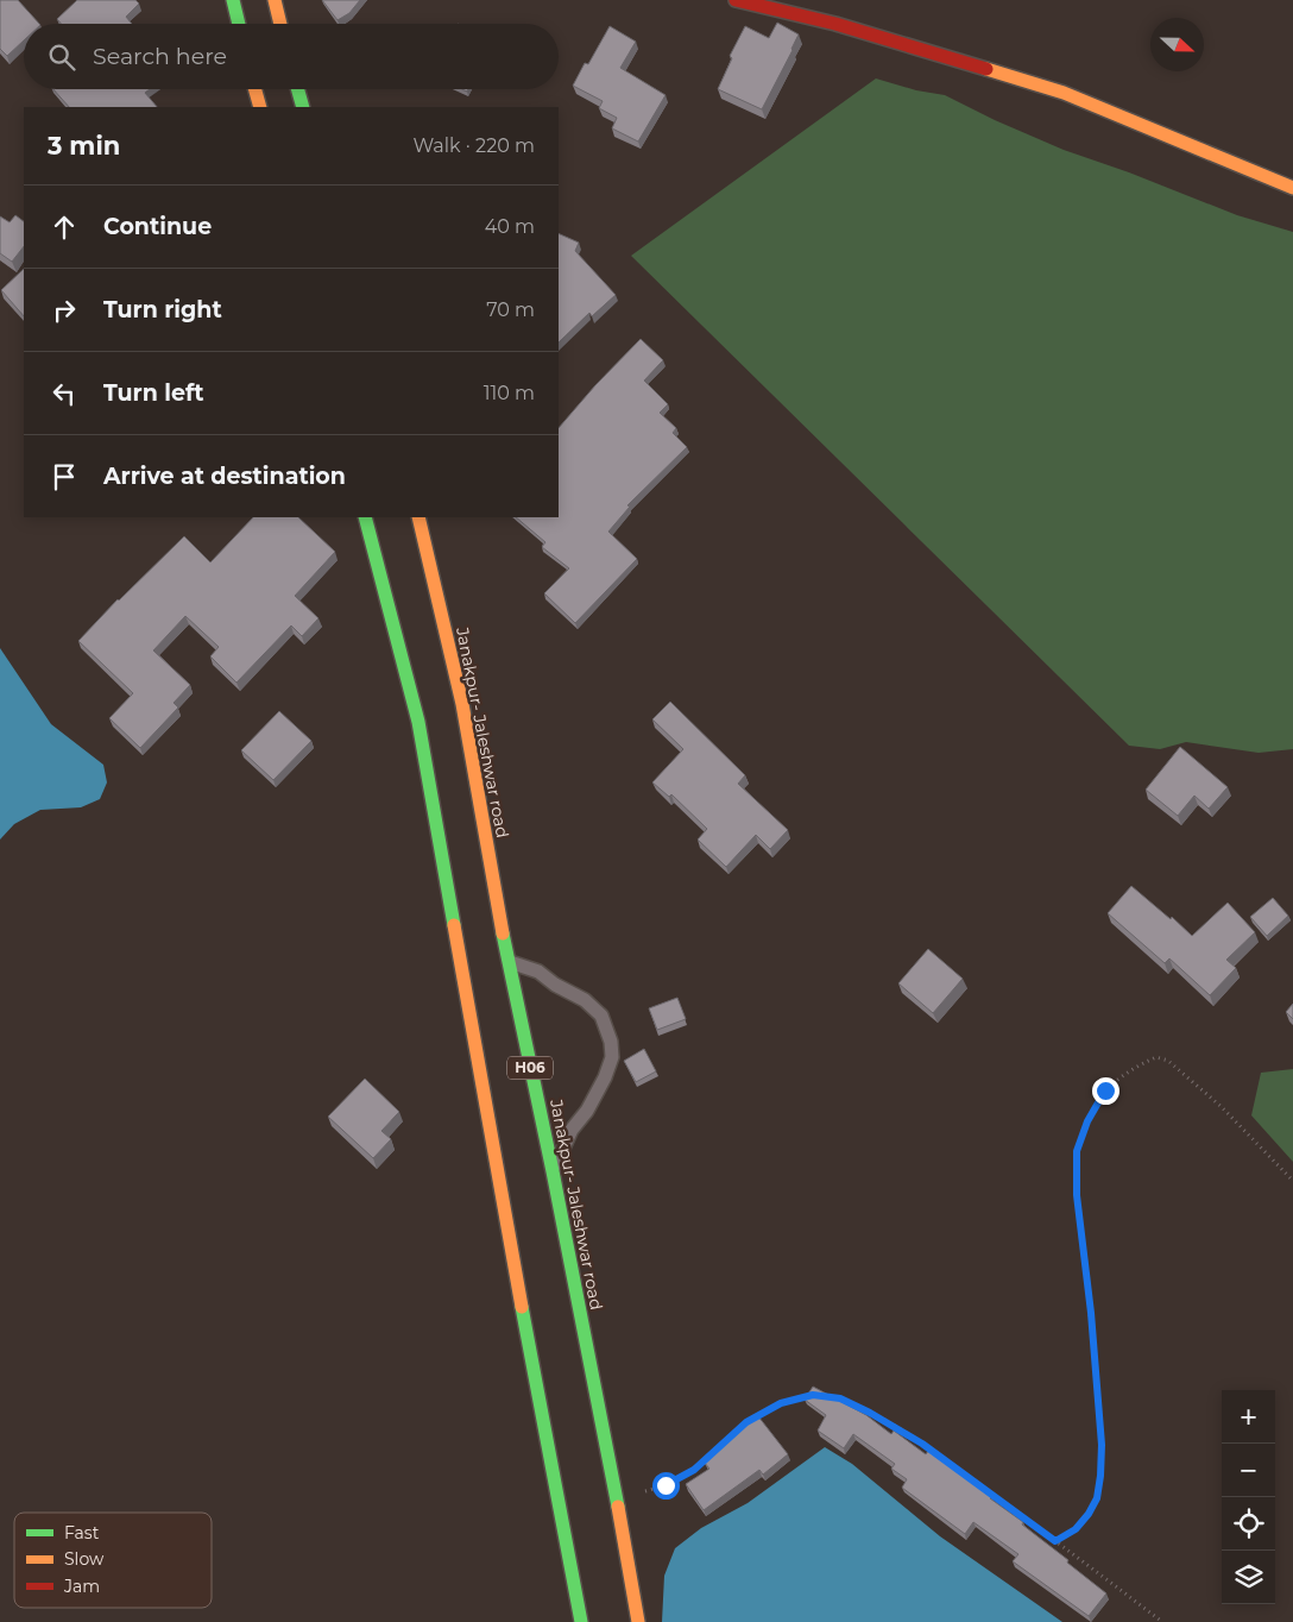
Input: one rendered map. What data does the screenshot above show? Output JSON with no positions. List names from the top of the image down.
{
  "streets": {
    "main road": ["Janakpur- Jaleshwar road", "H06"]
  },
  "legend": ["Fast", "Slow", "Jam"],
  "north": "right",
  "page": {
    "search": "Search here",
    "heading": ["3 min", "Walk · 220 m"],
    "list": [
      ["Continue", "40 m"],
      ["Turn right", "70 m"],
      ["Turn left", "110 m"],
      "Arrive at destination"
    ],
    "map_buttons": ["+", "−"]
  }
}
